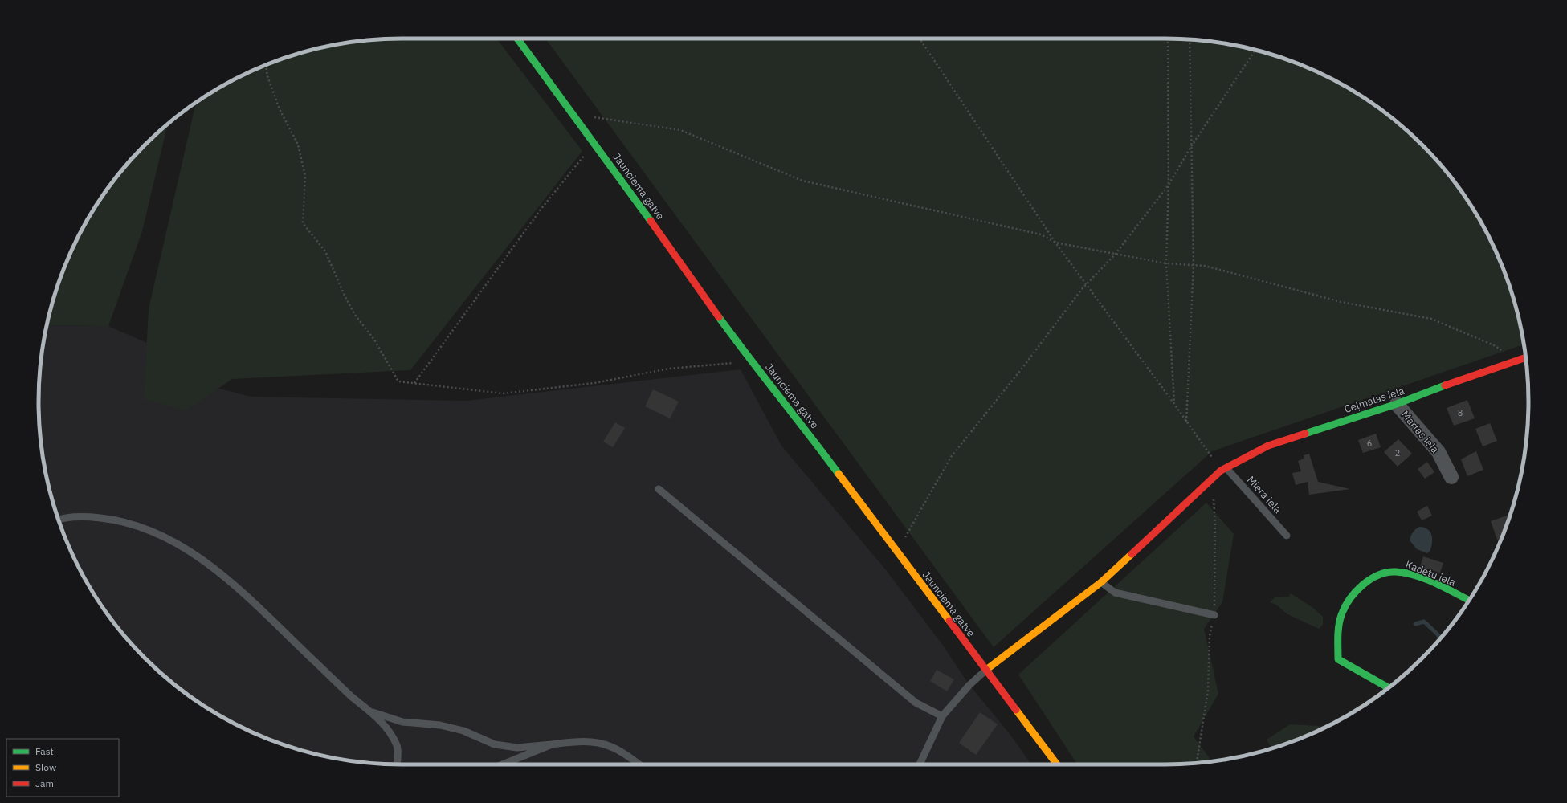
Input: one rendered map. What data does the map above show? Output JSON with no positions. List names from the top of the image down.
{
  "streets": {
    "main road": ["Jaunciema gatve", "Ceļmalas iela", "Kadetu iela"],
    "street": ["Martas iela"],
    "lane": ["Miera iela"]
  },
  "crossings": [
    ["Ceļmalas iela", "Martas iela"],
    ["Ceļmalas iela", "Miera iela"]
  ],
  "house_numbers": ["8", "6", "2"],
  "legend": ["Fast", "Slow", "Jam"]
}
